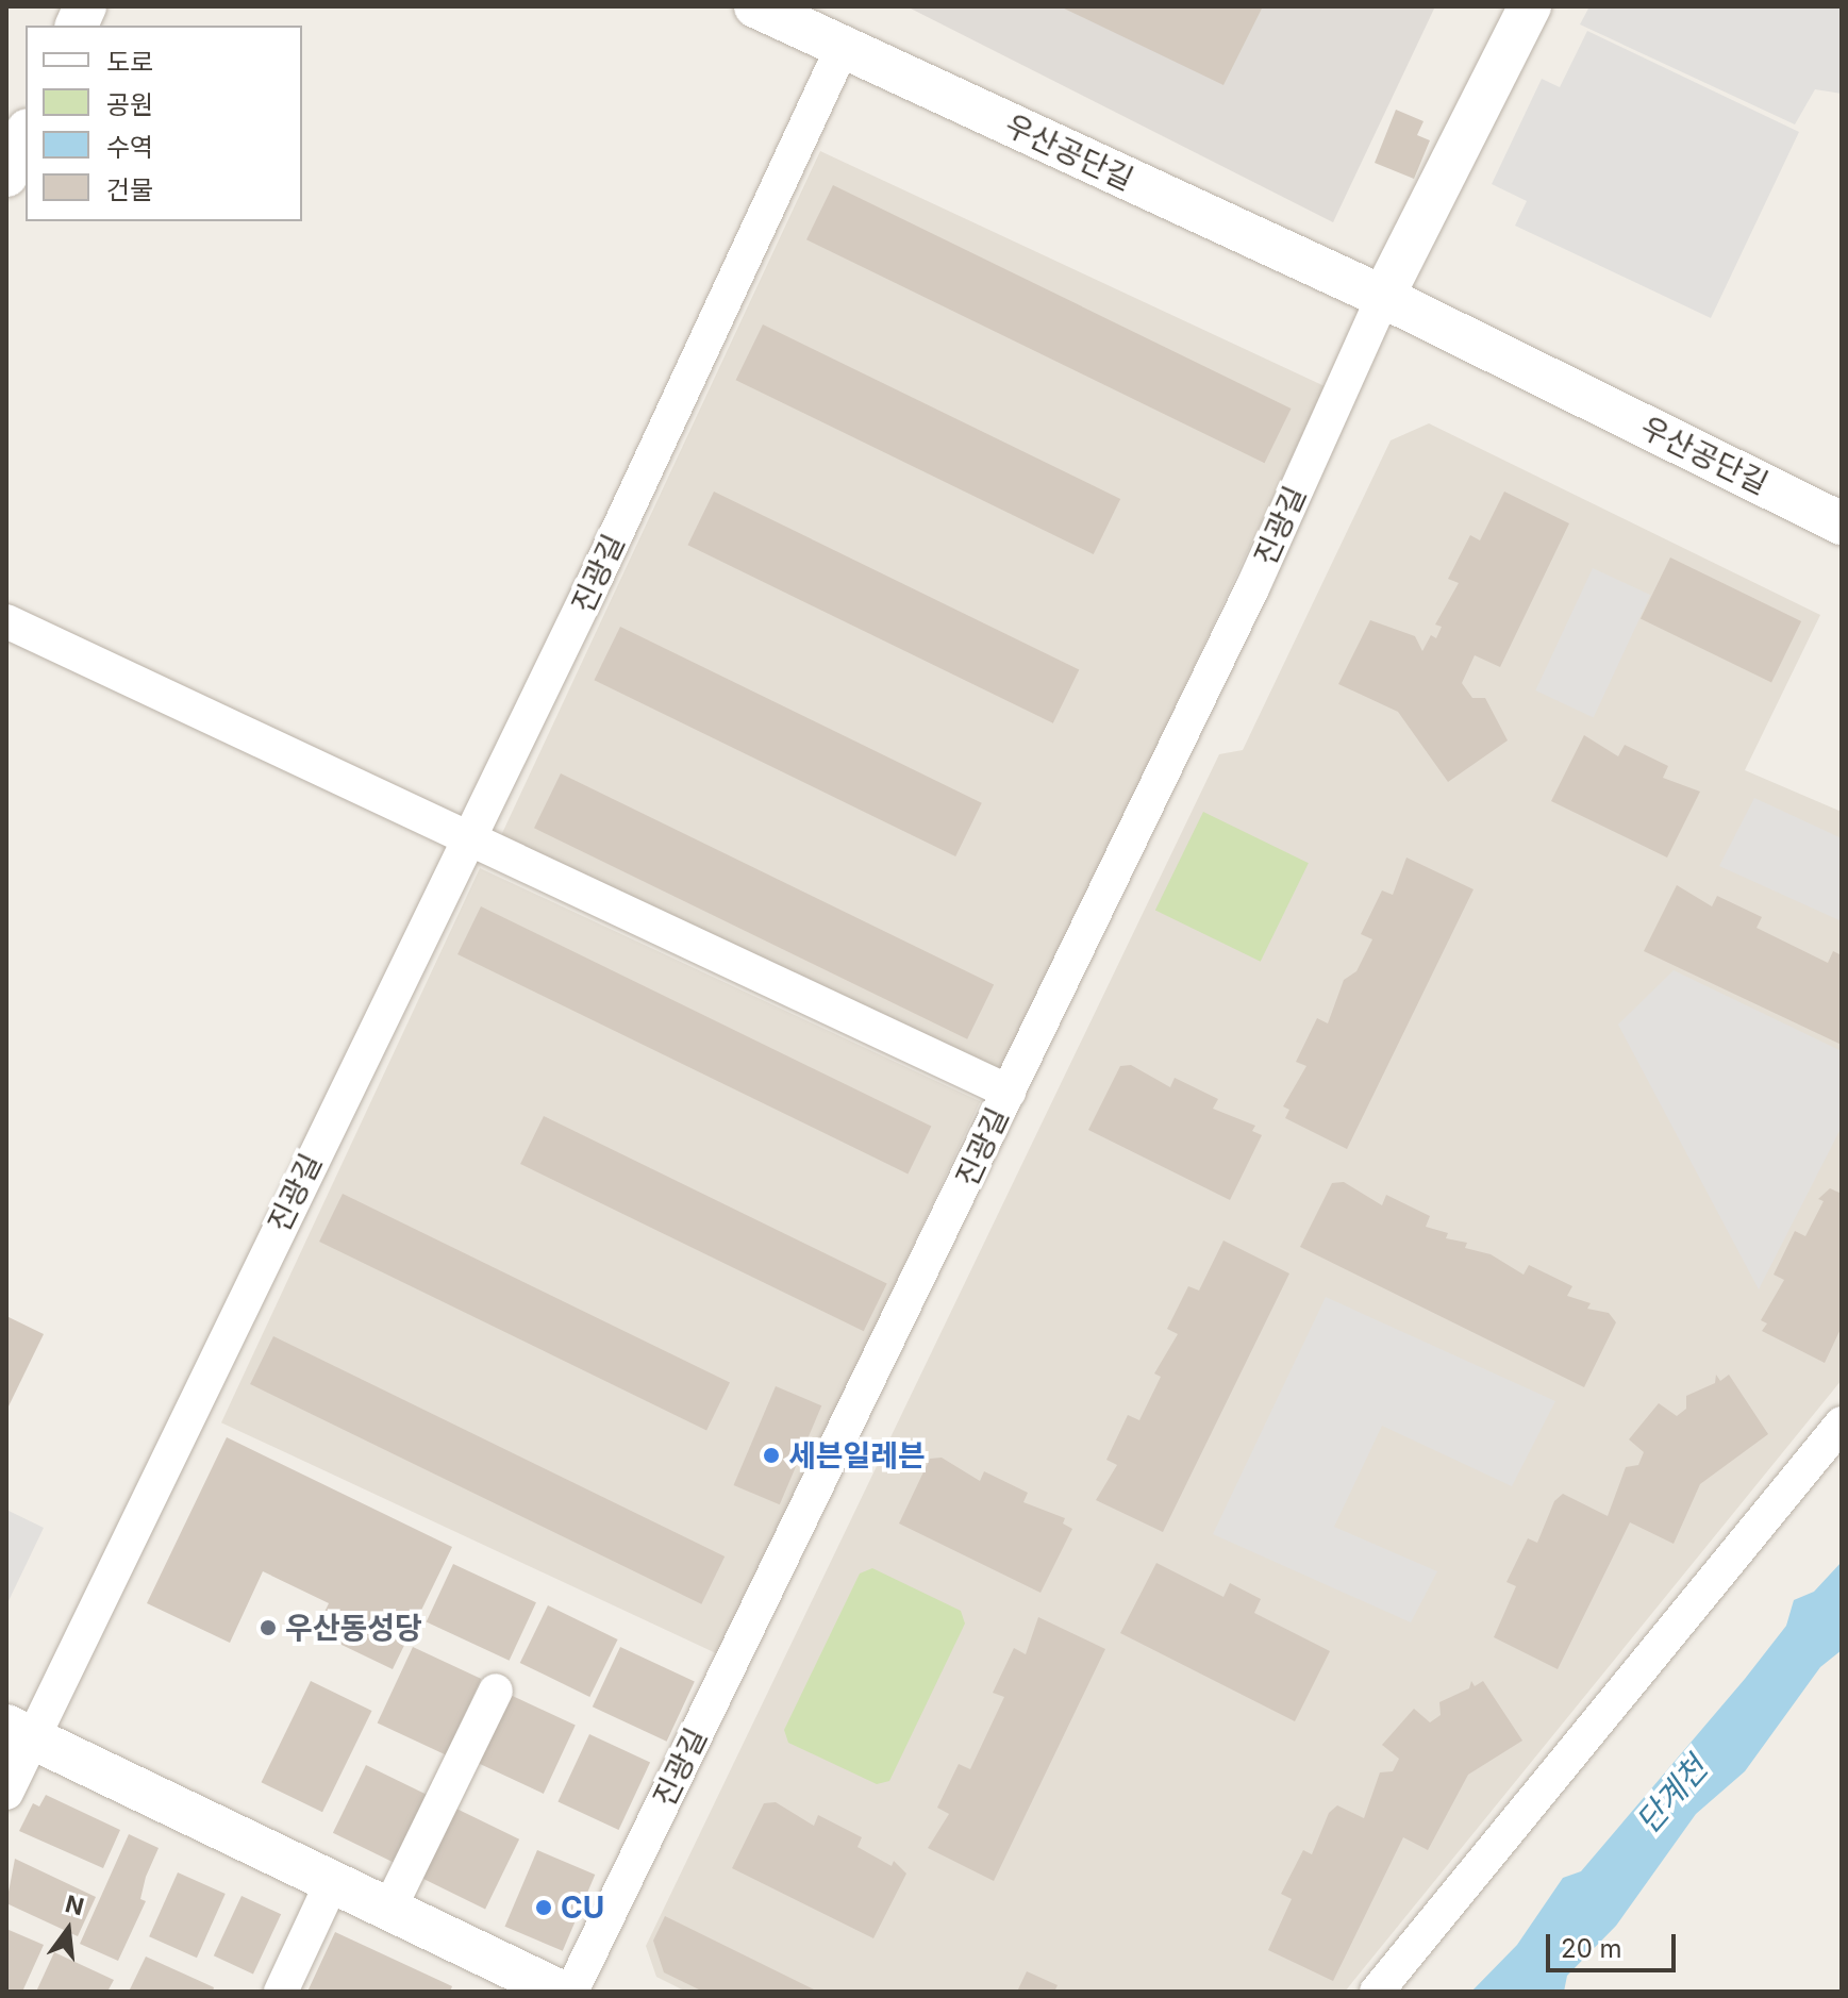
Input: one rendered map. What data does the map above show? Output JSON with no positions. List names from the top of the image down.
{
  "streets": {
    "street": ["우산공단길", "진광길"]
  },
  "crossings": [
    ["우산공단길", "진광길"]
  ],
  "water": ["단계천"],
  "places": ["세븐일레븐", "우산동성당", "CU"],
  "legend": [
    "도로",
    "공원",
    "수역",
    "건물"
  ],
  "scale_bar": "20 m",
  "north": "top"
}
